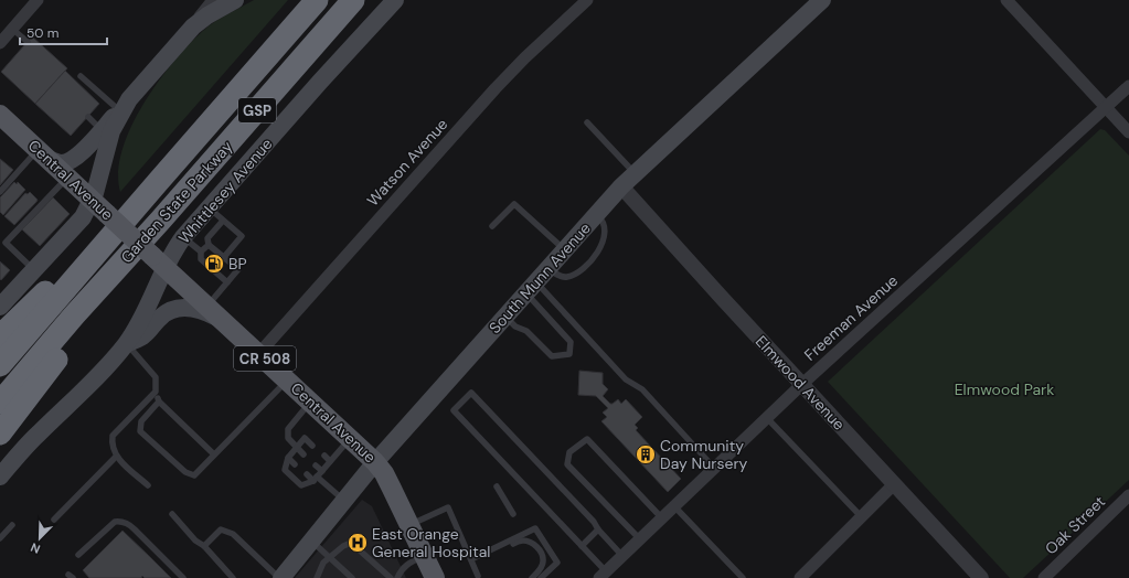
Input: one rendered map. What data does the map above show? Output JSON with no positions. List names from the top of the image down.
{
  "streets": {
    "highway": ["GSP", "Garden State Parkway"],
    "main road": [
      "Central Avenue",
      "Whittlesey Avenue",
      "South Munn Avenue",
      "CR 508"
    ],
    "street": [
      "Watson Avenue",
      "Freeman Avenue",
      "Elmwood Avenue",
      "Oak Street"
    ]
  },
  "crossings": [
    ["Watson Avenue", "Central Avenue"],
    ["Central Avenue", "Whittlesey Avenue"],
    ["Central Avenue", "South Munn Avenue"],
    ["South Munn Avenue", "Elmwood Avenue"],
    ["Freeman Avenue", "Elmwood Avenue"]
  ],
  "parks": ["Elmwood Park"],
  "places": {
    "fuel station": ["BP"],
    "building": ["Community Day Nursery"],
    "hospital": ["East Orange General Hospital"]
  },
  "scale_bar": "50 m",
  "north": "bottom left"
}
